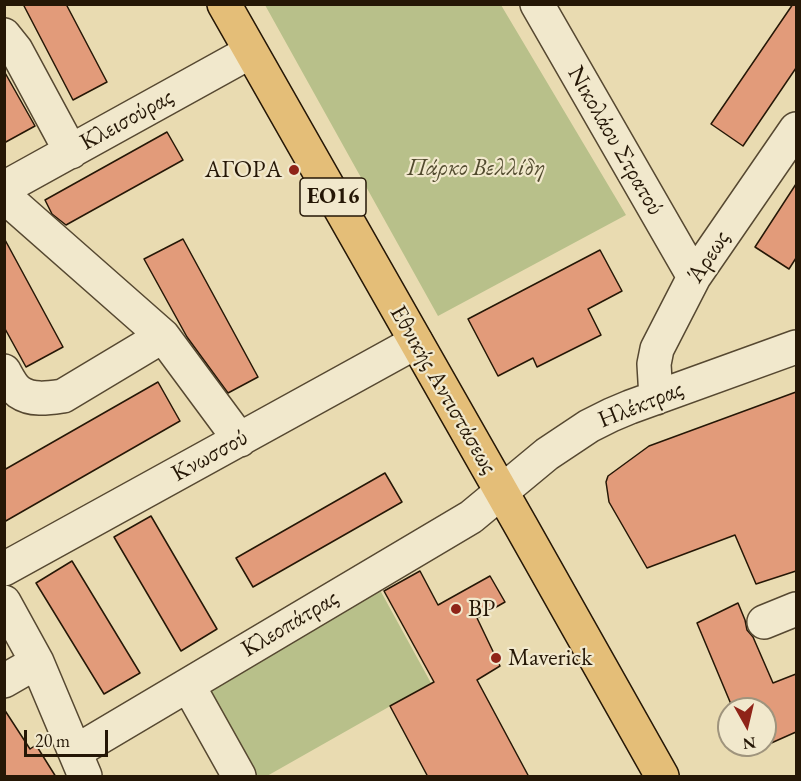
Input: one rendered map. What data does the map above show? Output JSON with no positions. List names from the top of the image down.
{
  "streets": {
    "main road": ["ΕΟ16", "Εθνικής Αντιστάσεως"],
    "street": [
      "Κλεισούρας",
      "Νικολάου Στρατού",
      "Άρεως",
      "Ηλέκτρας",
      "Κνωσσού",
      "Κλεοπάτρας"
    ]
  },
  "crossings": [
    ["Κλεισούρας", "Εθνικής Αντιστάσεως"],
    ["Νικολάου Στρατού", "Άρεως"],
    ["Άρεως", "Ηλέκτρας"],
    ["Εθνικής Αντιστάσεως", "Ηλέκτρας"],
    ["Εθνικής Αντιστάσεως", "Κνωσσού"],
    ["Εθνικής Αντιστάσεως", "Κλεοπάτρας"],
    ["Ηλέκτρας", "Κλεοπάτρας"]
  ],
  "parks": ["Πάρκο Βελλίδη"],
  "places": ["ΑΓΟΡΑ", "BP", "Maverick"],
  "scale_bar": "20 m",
  "north": "bottom"
}
